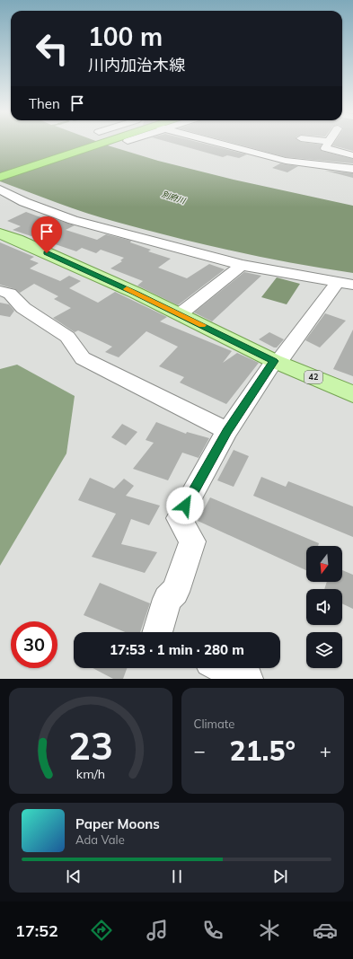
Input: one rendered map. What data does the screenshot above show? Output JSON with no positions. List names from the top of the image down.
{
  "streets": {
    "main road": ["42"]
  },
  "water": ["別府川"],
  "north": "bottom",
  "page": {
    "turn": ["100 m", "川内加治木線"],
    "then": "Then",
    "limit": "30",
    "trip": "17:53 · 1 min · 280 m",
    "tile": "Climate",
    "heat": ["−", "21.5°", "+"],
    "song": ["Paper Moons", "Ada Vale"],
    "tabs": "17:52",
    "gauge": ["23", "km/h"]
  }
}
